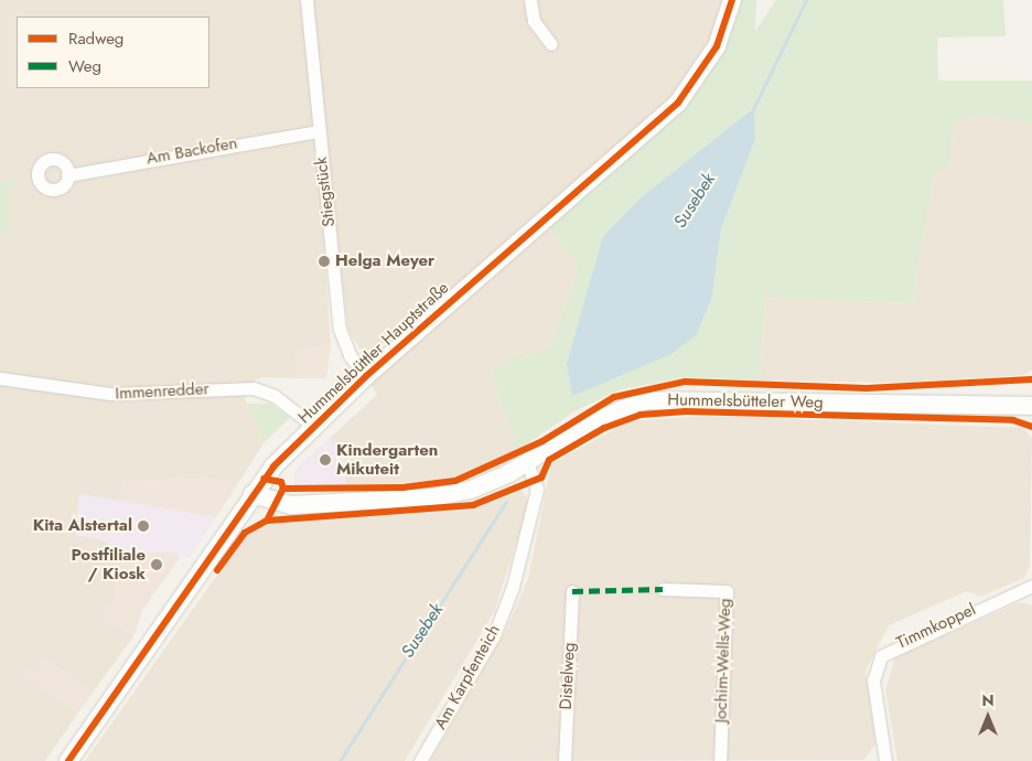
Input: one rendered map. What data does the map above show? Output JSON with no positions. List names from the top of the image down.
{
  "streets": {
    "main road": ["Hummelsbüttler Hauptstraße", "Hummelsbütteler Weg"],
    "street": [
      "Am Backofen",
      "Stiegstück",
      "Immenredder",
      "Timmkoppel",
      "Jochim-Wells-Weg",
      "Distelweg",
      "Am Karpfenteich"
    ]
  },
  "crossings": [
    ["Am Backofen", "Stiegstück"],
    ["Stiegstück", "Hummelsbüttler Hauptstraße"],
    ["Hummelsbüttler Hauptstraße", "Immenredder"],
    ["Hummelsbüttler Hauptstraße", "Hummelsbütteler Weg"],
    ["Hummelsbütteler Weg", "Am Karpfenteich"]
  ],
  "water": ["Susebek"],
  "places": [
    "Helga Meyer",
    "Kindergarten Mikuteit",
    "Kita Alstertal",
    "Postfiliale / Kiosk"
  ],
  "legend": ["Radweg", "Weg"],
  "north": "top"
}
